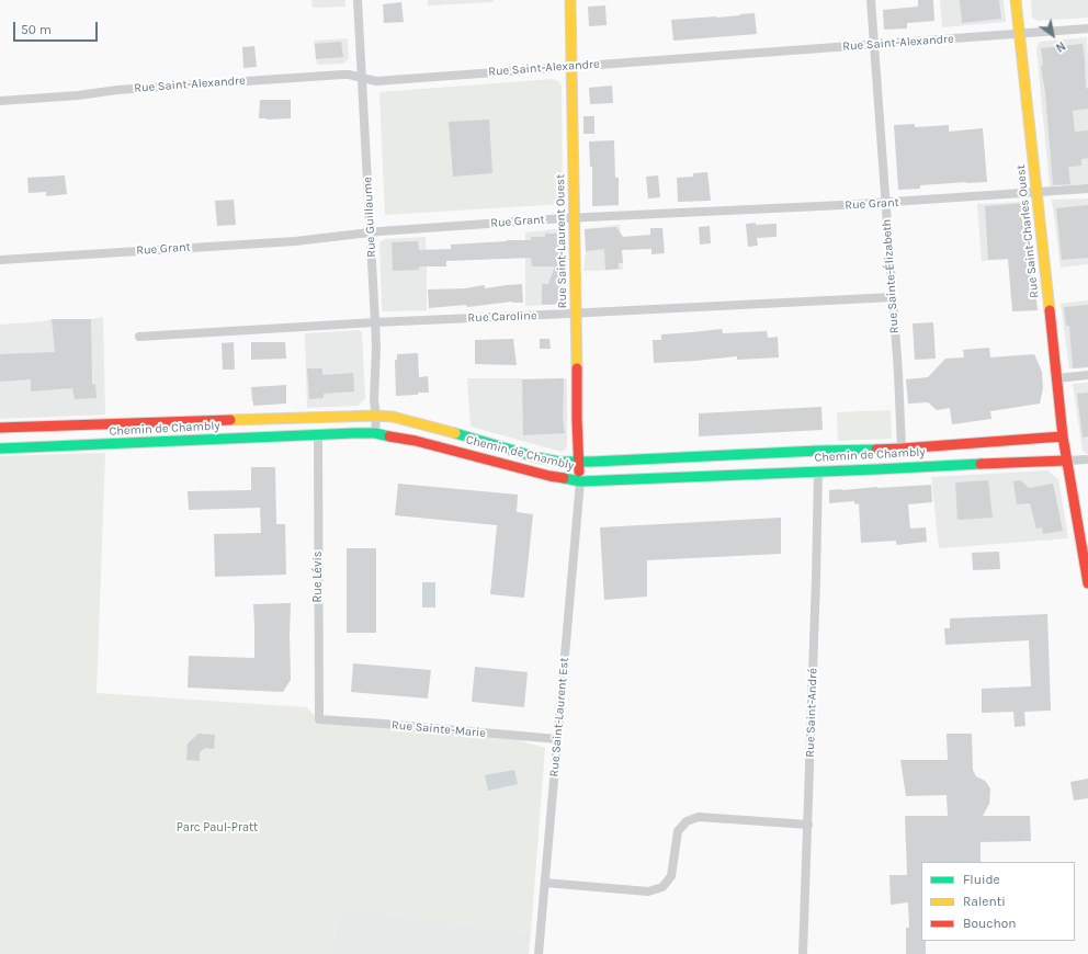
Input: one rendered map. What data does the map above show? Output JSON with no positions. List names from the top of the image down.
{
  "streets": {
    "main road": ["Rue Saint-Charles Ouest", "Rue Saint-Laurent Ouest", "Chemin de Chambly"],
    "street": [
      "Rue Saint-Alexandre",
      "Rue Grant",
      "Rue Guillaume",
      "Rue Sainte-Élizabeth",
      "Rue Caroline",
      "Rue Lévis",
      "Rue Saint-André",
      "Rue Saint-Laurent Est",
      "Rue Sainte-Marie"
    ]
  },
  "crossings": [
    ["Rue Saint-Alexandre", "Rue Guillaume"],
    ["Rue Saint-Alexandre", "Rue Saint-Charles Ouest"],
    ["Rue Saint-Alexandre", "Rue Saint-Laurent Ouest"],
    ["Rue Saint-Alexandre", "Rue Sainte-Élizabeth"],
    ["Rue Grant", "Rue Guillaume"],
    ["Rue Grant", "Rue Saint-Charles Ouest"],
    ["Rue Grant", "Rue Saint-Laurent Ouest"],
    ["Rue Grant", "Rue Sainte-Élizabeth"],
    ["Rue Guillaume", "Rue Caroline"],
    ["Rue Guillaume", "Chemin de Chambly"],
    ["Rue Saint-Charles Ouest", "Chemin de Chambly"],
    ["Rue Saint-Laurent Ouest", "Rue Caroline"],
    ["Rue Saint-Laurent Ouest", "Chemin de Chambly"],
    ["Rue Saint-Laurent Ouest", "Rue Saint-Laurent Est"],
    ["Rue Sainte-Élizabeth", "Rue Caroline"],
    ["Rue Sainte-Élizabeth", "Chemin de Chambly"],
    ["Chemin de Chambly", "Rue Lévis"],
    ["Chemin de Chambly", "Rue Saint-André"],
    ["Chemin de Chambly", "Rue Saint-Laurent Est"],
    ["Rue Lévis", "Rue Sainte-Marie"],
    ["Rue Saint-Laurent Est", "Rue Sainte-Marie"]
  ],
  "parks": ["Parc Paul-Pratt"],
  "legend": ["Fluide", "Ralenti", "Bouchon"],
  "scale_bar": "50 m",
  "north": "bottom right"
}
